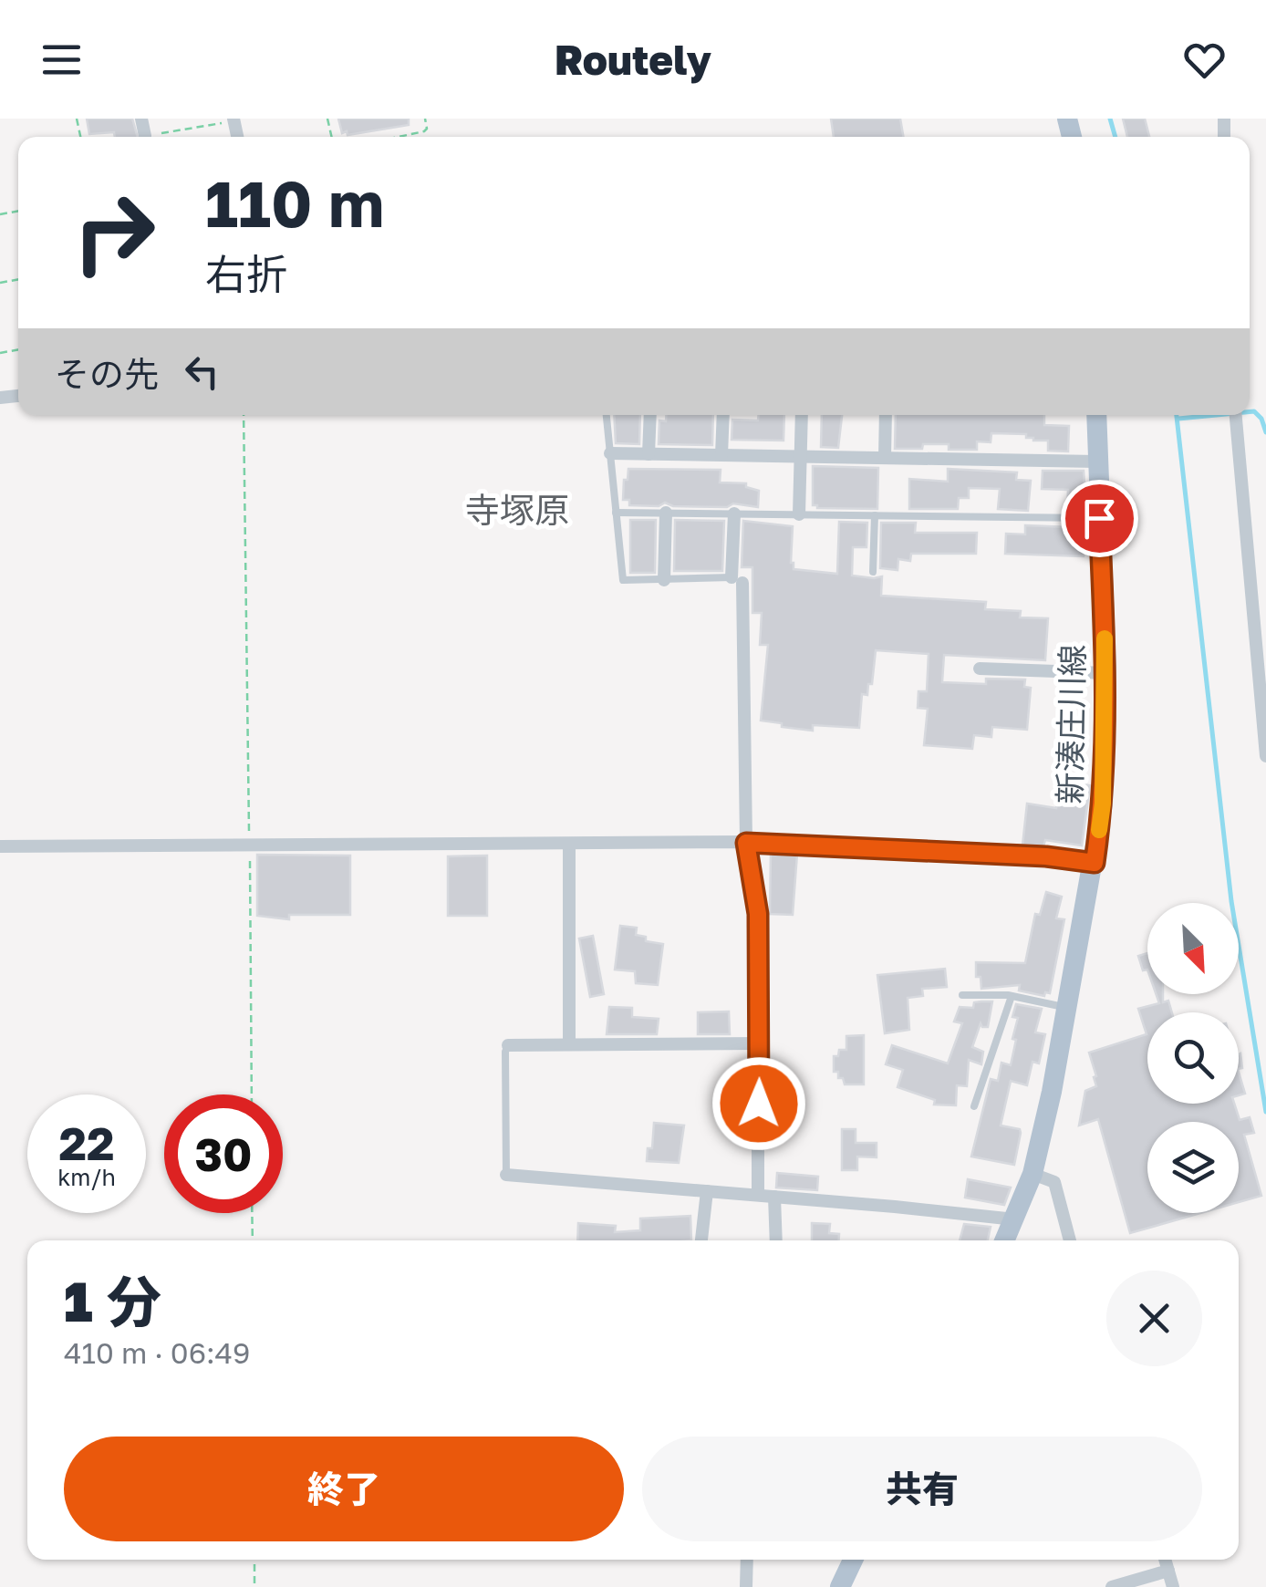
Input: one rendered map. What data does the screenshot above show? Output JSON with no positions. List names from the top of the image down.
{
  "streets": {
    "main road": ["新湊庄川線"]
  },
  "districts": ["寺塚原"],
  "north": "bottom right",
  "page": {
    "header": "Routely",
    "turn": ["110 m", "右折"],
    "then": "その先",
    "speed": "22 km/h",
    "limit": "30",
    "heading": ["1 分", "410 m · 06:49"],
    "buttons": ["終了", "共有"]
  }
}
